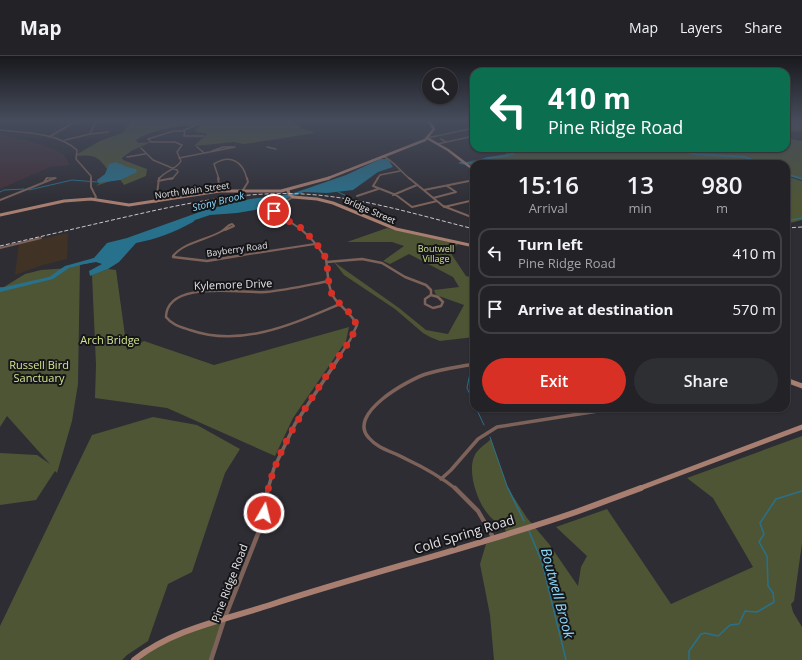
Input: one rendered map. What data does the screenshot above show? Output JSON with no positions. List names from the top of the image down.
{
  "streets": {
    "main road": ["North Main Street", "Bridge Street", "Cold Spring Road"],
    "street": ["Bayberry Road", "Kylemore Drive", "Pine Ridge Road"]
  },
  "crossings": [
    ["Bridge Street", "Pine Ridge Road"],
    ["Bayberry Road", "Pine Ridge Road"],
    ["Kylemore Drive", "Pine Ridge Road"],
    ["Cold Spring Road", "Pine Ridge Road"]
  ],
  "water": ["Stony Brook", "Boutwell Brook"],
  "parks": ["Boutwell Village", "Arch Bridge", "Russell Bird Sanctuary"],
  "page": {
    "header": "Map",
    "nav": ["Map", "Layers", "Share"],
    "turn": ["410 m", "Pine Ridge Road"],
    "eta": [
      "15:16",
      "Arrival",
      "13",
      "min",
      "980",
      "m"
    ],
    "list": [
      {
        "name": "Turn left",
        "note": "Pine Ridge Road",
        "value": "410 m"
      },
      {
        "name": "Arrive at destination",
        "value": "570 m"
      }
    ],
    "buttons": ["Exit", "Share"]
  }
}
